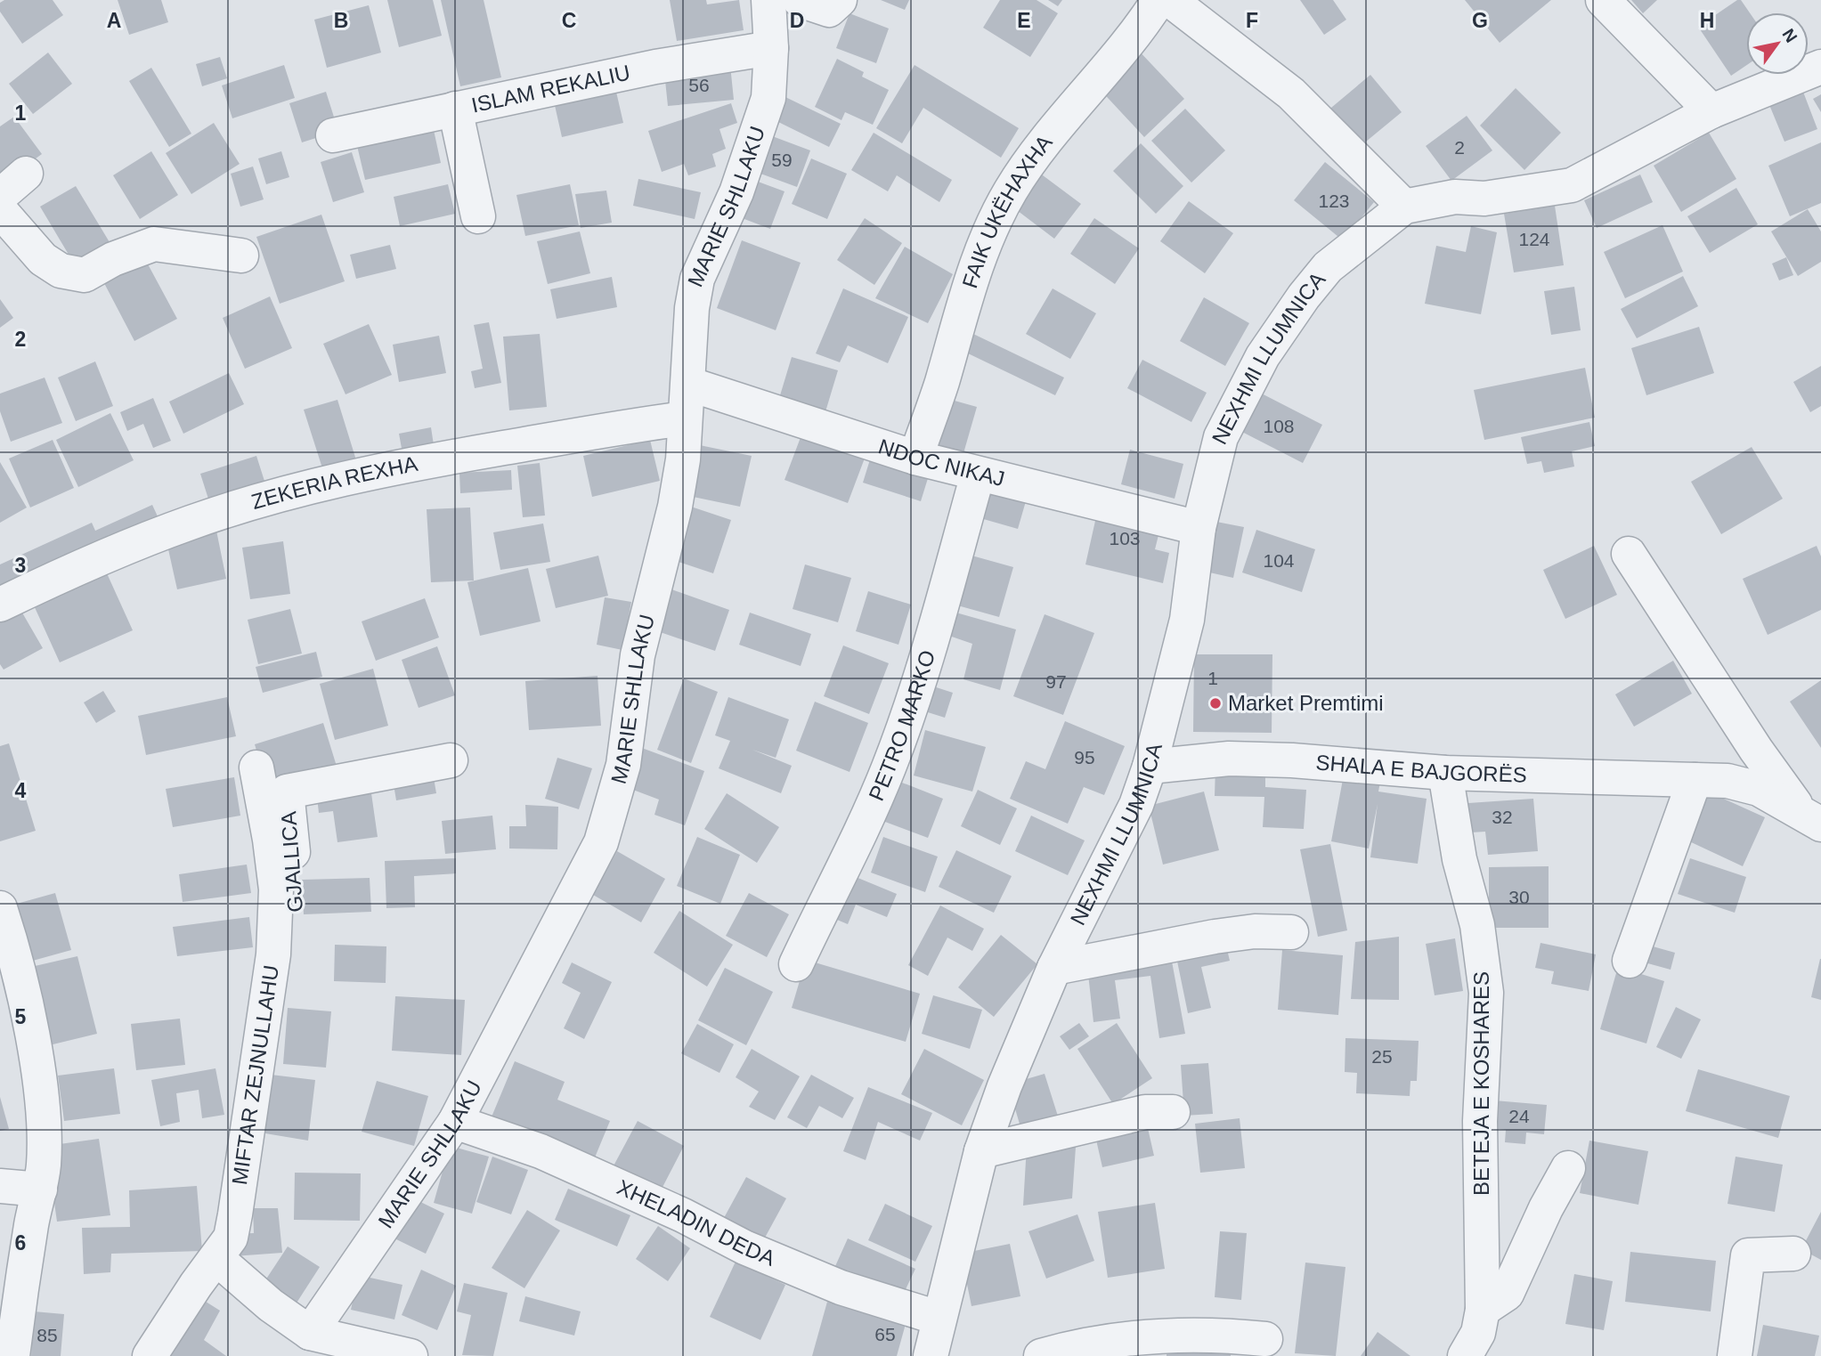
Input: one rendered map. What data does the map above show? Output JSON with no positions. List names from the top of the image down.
{
  "streets": {
    "street": [
      "ISLAM REKALIU",
      "MARIE SHLLAKU",
      "FAIK UKËHAXHA",
      "NEXHMI LLUMNICA",
      "NDOC NIKAJ",
      "ZEKERIA REXHA",
      "PETRO MARKO",
      "SHALA E BAJGORËS",
      "GJALLICA",
      "MIFTAR ZEJNULLAHU",
      "BETEJA E KOSHARES",
      "XHELADIN DEDA"
    ]
  },
  "crossings": [
    ["ISLAM REKALIU", "MARIE SHLLAKU"],
    ["MARIE SHLLAKU", "NDOC NIKAJ"],
    ["MARIE SHLLAKU", "ZEKERIA REXHA"],
    ["MARIE SHLLAKU", "XHELADIN DEDA"],
    ["FAIK UKËHAXHA", "NDOC NIKAJ"],
    ["NEXHMI LLUMNICA", "NDOC NIKAJ"],
    ["NEXHMI LLUMNICA", "SHALA E BAJGORËS"],
    ["NEXHMI LLUMNICA", "XHELADIN DEDA"],
    ["NDOC NIKAJ", "PETRO MARKO"],
    ["SHALA E BAJGORËS", "BETEJA E KOSHARES"],
    ["GJALLICA", "MIFTAR ZEJNULLAHU"]
  ],
  "places": ["Market Premtimi"],
  "house_numbers": [
    "56",
    "2",
    "59",
    "123",
    "124",
    "108",
    "103",
    "104",
    "1",
    "97",
    "95",
    "32",
    "30",
    "25",
    "24",
    "65",
    "85"
  ],
  "north": "top right",
  "grid": {
    "columns": [
      "A",
      "B",
      "C",
      "D",
      "E",
      "F",
      "G",
      "H"
    ],
    "rows": [
      "1",
      "2",
      "3",
      "4",
      "5",
      "6"
    ]
  }
}
